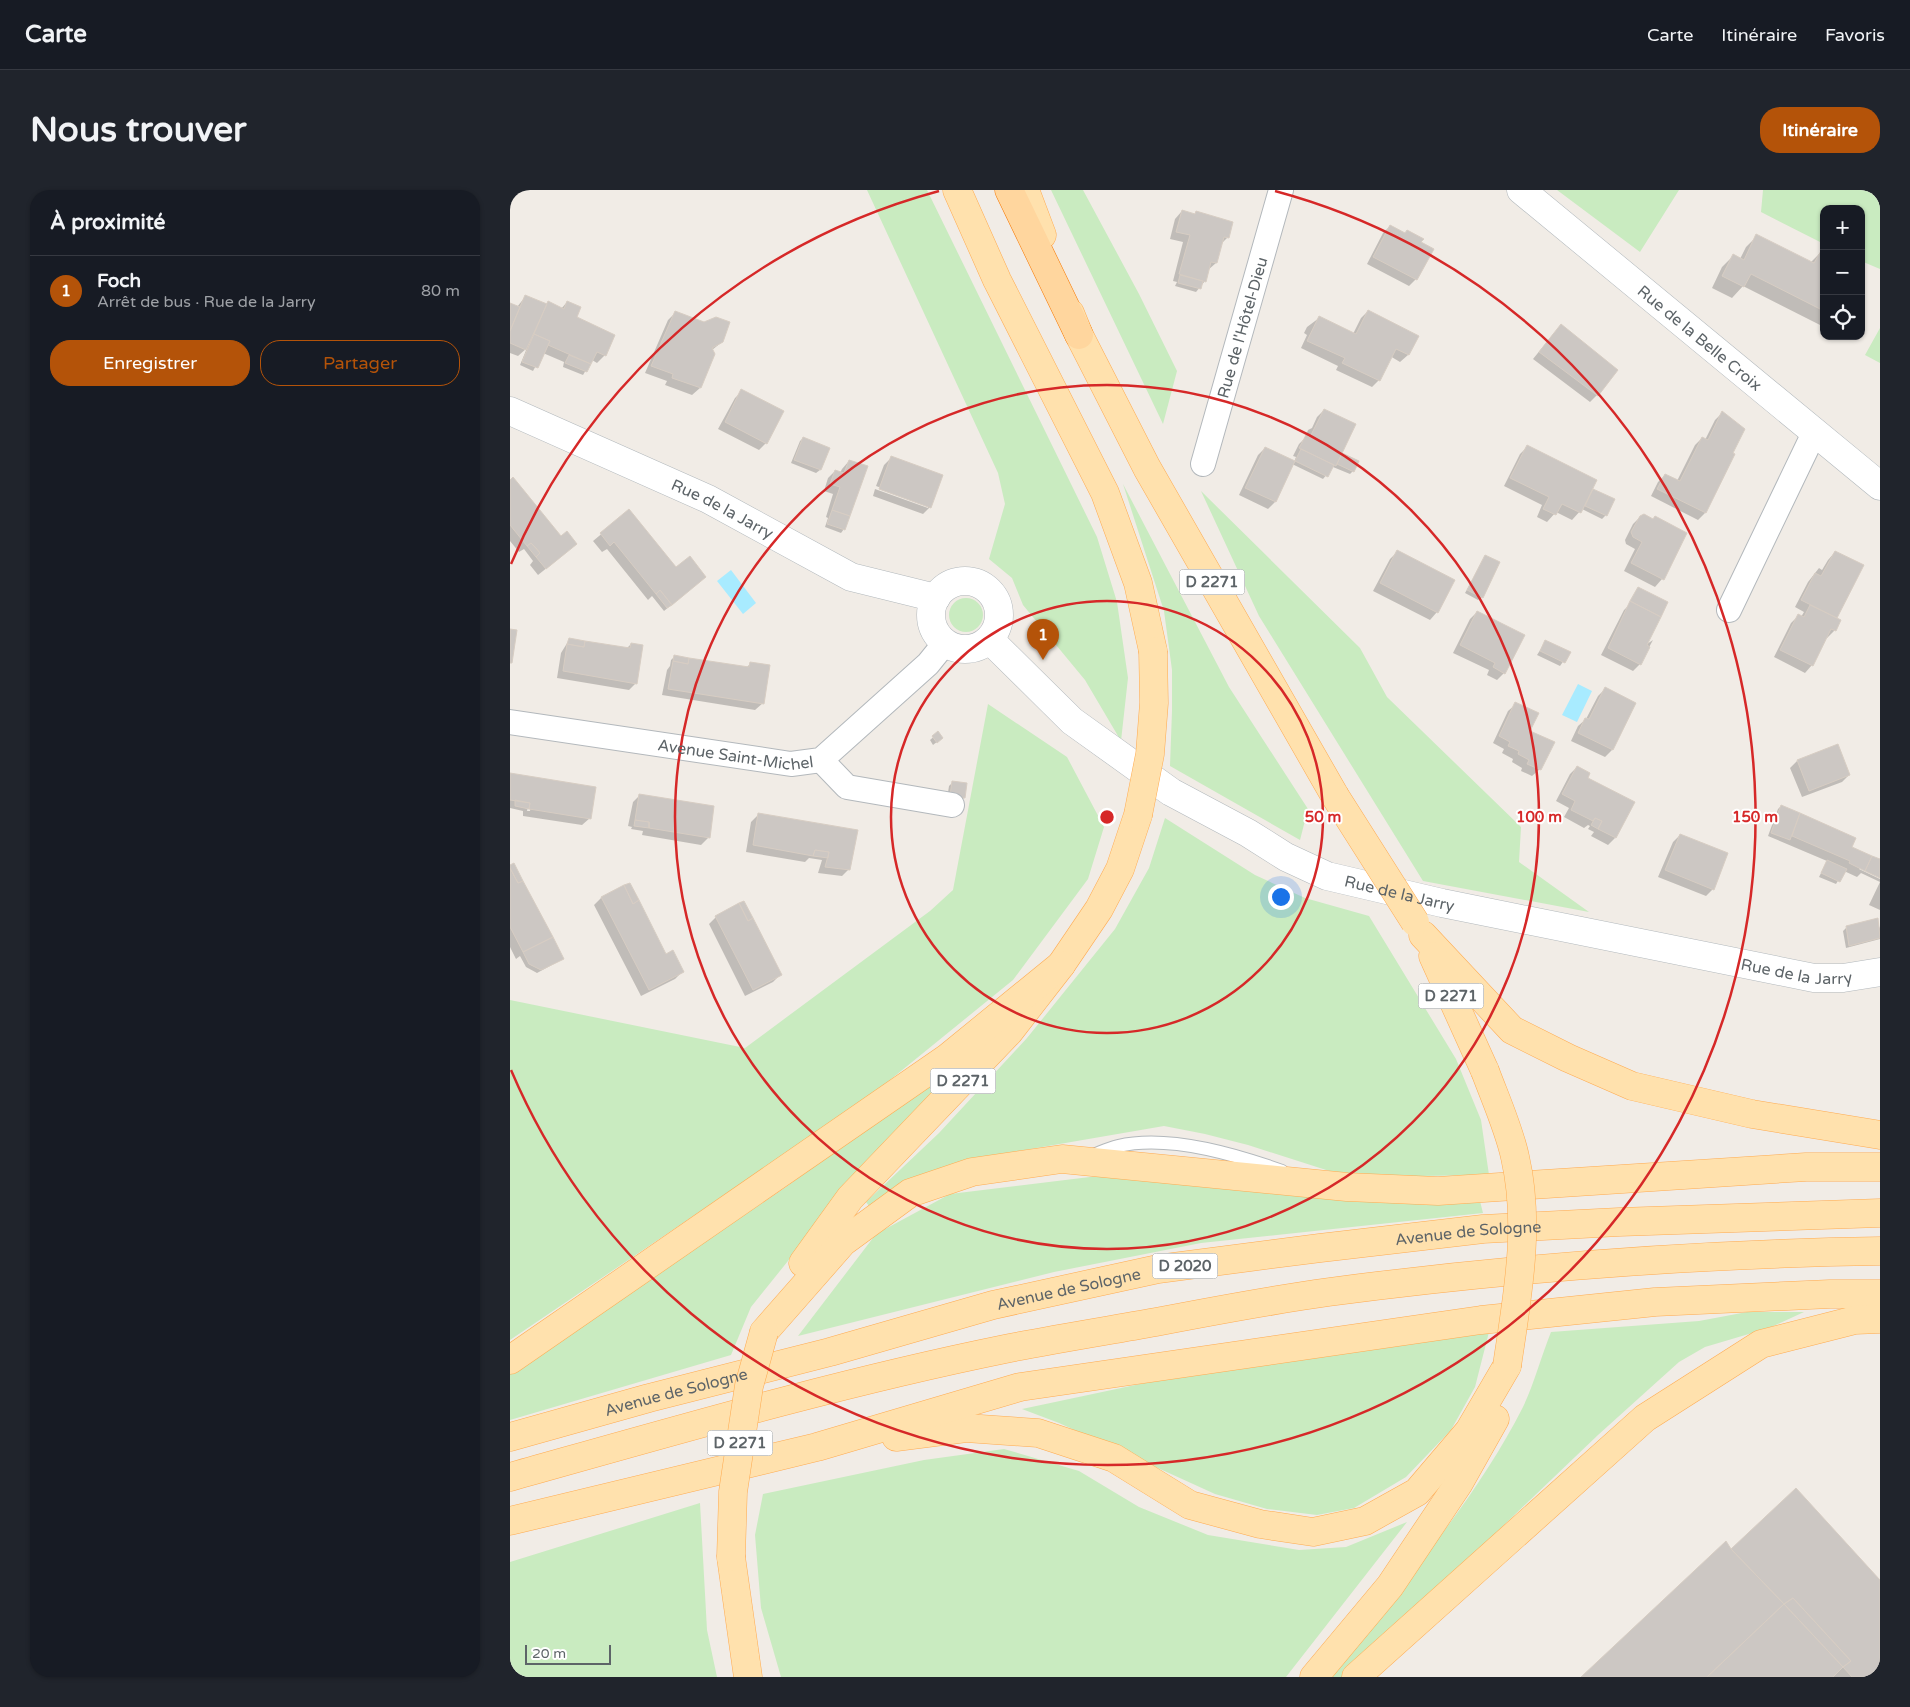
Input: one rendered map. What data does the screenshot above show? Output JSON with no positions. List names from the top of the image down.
{
  "streets": {
    "highway": ["D 2271"],
    "main road": [
      "Rue de la Belle Croix",
      "Rue de la Jarry",
      "Avenue de Sologne",
      "D 2020"
    ],
    "street": ["Rue de l'Hôtel-Dieu", "Avenue Saint-Michel"]
  },
  "crossings": [
    ["Rue de la Jarry", "Avenue Saint-Michel"]
  ],
  "scale_bar": "20 m",
  "page": {
    "header": "Carte",
    "nav": ["Carte", "Itinéraire", "Favoris"],
    "buttons": [
      "Itinéraire",
      ["Enregistrer", "Partager"]
    ],
    "title": "Nous trouver",
    "heading": "À proximité",
    "map_buttons": ["+", "−"],
    "list": [
      {
        "mark": "1",
        "name": "Foch",
        "note": "Arrêt de bus · Rue de la Jarry",
        "value": "80 m"
      }
    ],
    "pins": "1",
    "scale": "20 m"
  },
  "rings": ["50 m", "100 m", "150 m"]
}
